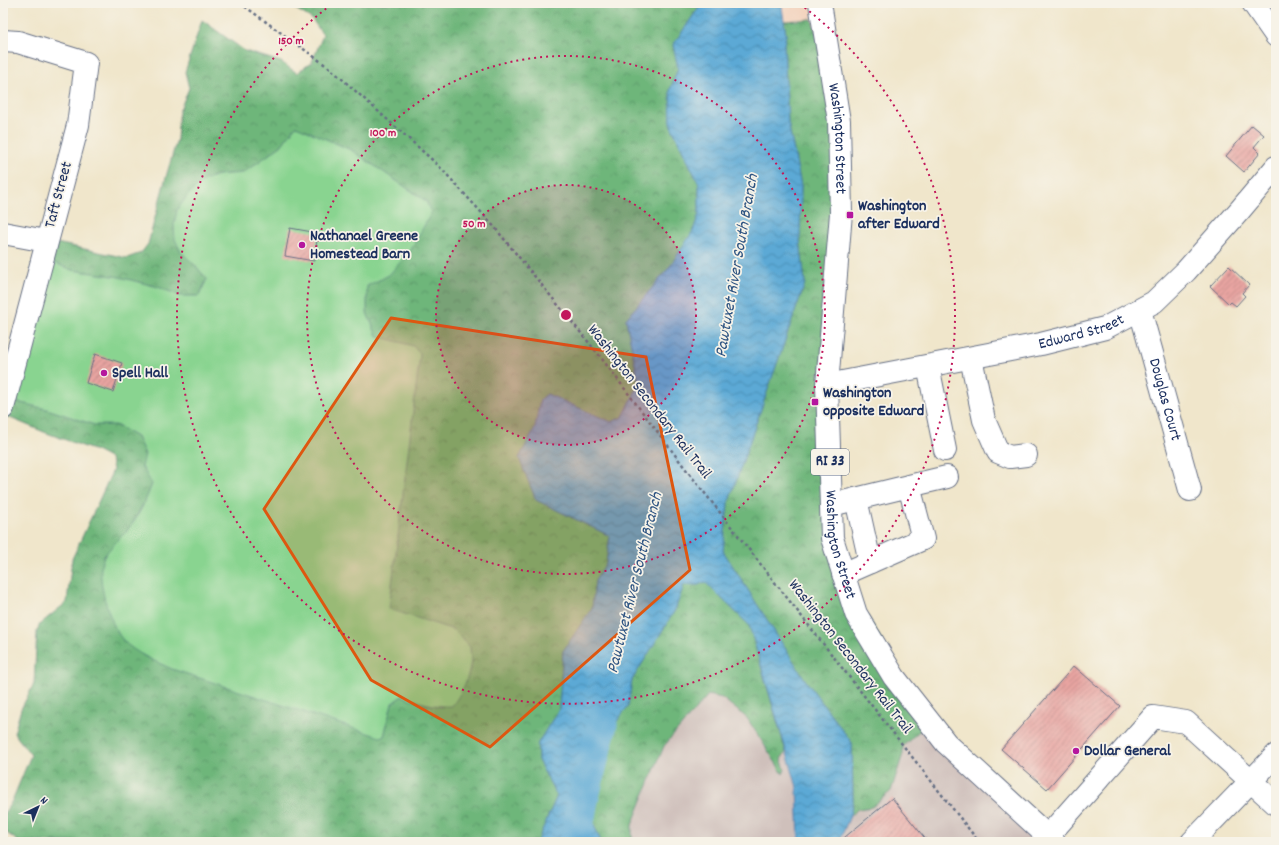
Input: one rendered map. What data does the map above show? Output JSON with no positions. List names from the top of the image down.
{
  "streets": {
    "street": [
      "Washington Street",
      "Taft Street",
      "Edward Street",
      "Douglas Court",
      "RI 33"
    ],
    "path": ["Washington Secondary Rail Trail"]
  },
  "crossings": [
    ["Washington Street", "Edward Street"],
    ["Edward Street", "Douglas Court"]
  ],
  "water": ["Pawtuxet River South Branch"],
  "places": {
    "transit": ["Washington after Edward", "Washington opposite Edward"],
    "other": ["Nathanael Greene Homestead Barn", "Spell Hall", "Dollar General"]
  },
  "north": "top right",
  "rings": ["150 m", "100 m", "50 m"]
}
